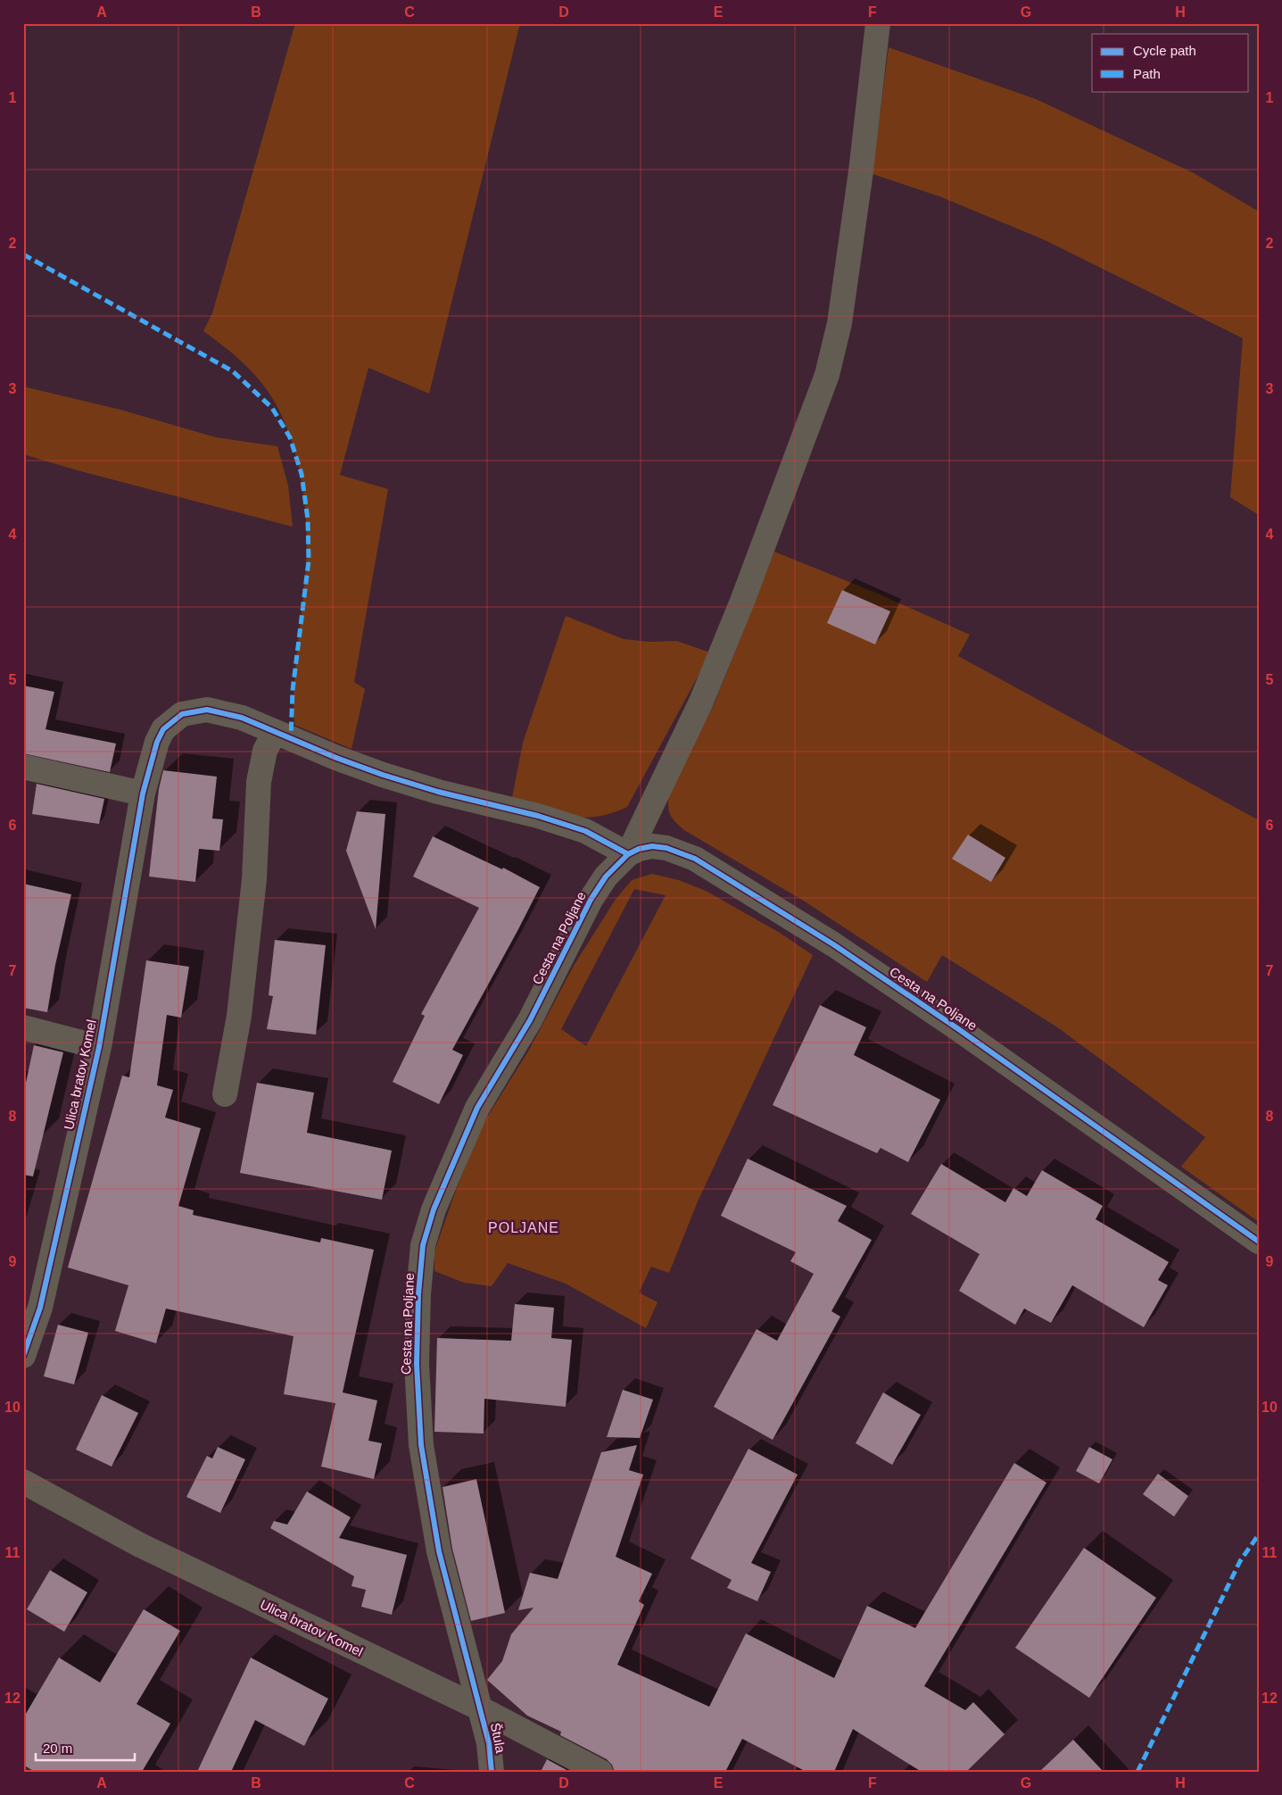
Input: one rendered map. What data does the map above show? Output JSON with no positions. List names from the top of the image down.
{
  "streets": {
    "street": ["Cesta na Poljane", "Ulica bratov Komel", "Štula"]
  },
  "crossings": [
    ["Cesta na Poljane", "Ulica bratov Komel"],
    ["Cesta na Poljane", "Štula"],
    ["Ulica bratov Komel", "Štula"]
  ],
  "districts": ["POLJANE"],
  "legend": ["Cycle path", "Path"],
  "scale_bar": "20 m",
  "grid": {
    "columns": [
      "A",
      "B",
      "C",
      "D",
      "E",
      "F",
      "G",
      "H"
    ],
    "rows": [
      "1",
      "2",
      "3",
      "4",
      "5",
      "6",
      "7",
      "8",
      "9",
      "10",
      "11",
      "12"
    ]
  }
}
